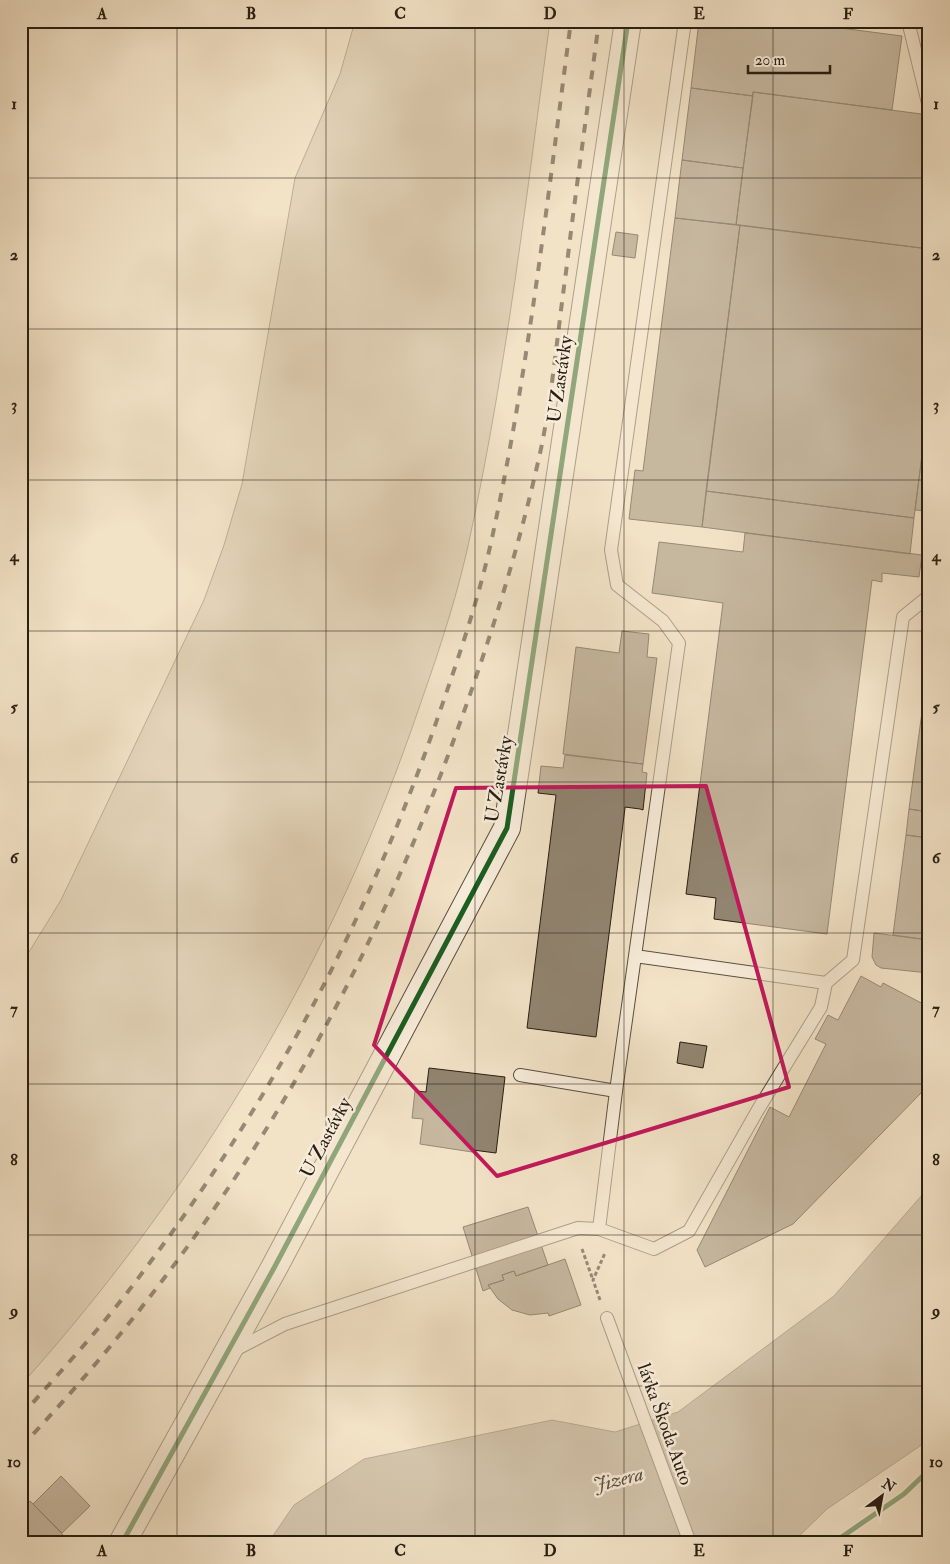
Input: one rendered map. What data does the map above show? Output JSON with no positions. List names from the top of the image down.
{
  "streets": {
    "street": ["U Zastávky"],
    "lane": ["lávka Škoda Auto"]
  },
  "water": ["Jizera"],
  "scale_bar": "20 m",
  "north": "top right",
  "grid": {
    "columns": [
      "A",
      "B",
      "C",
      "D",
      "E",
      "F"
    ],
    "rows": [
      "1",
      "2",
      "3",
      "4",
      "5",
      "6",
      "7",
      "8",
      "9",
      "10"
    ]
  }
}
